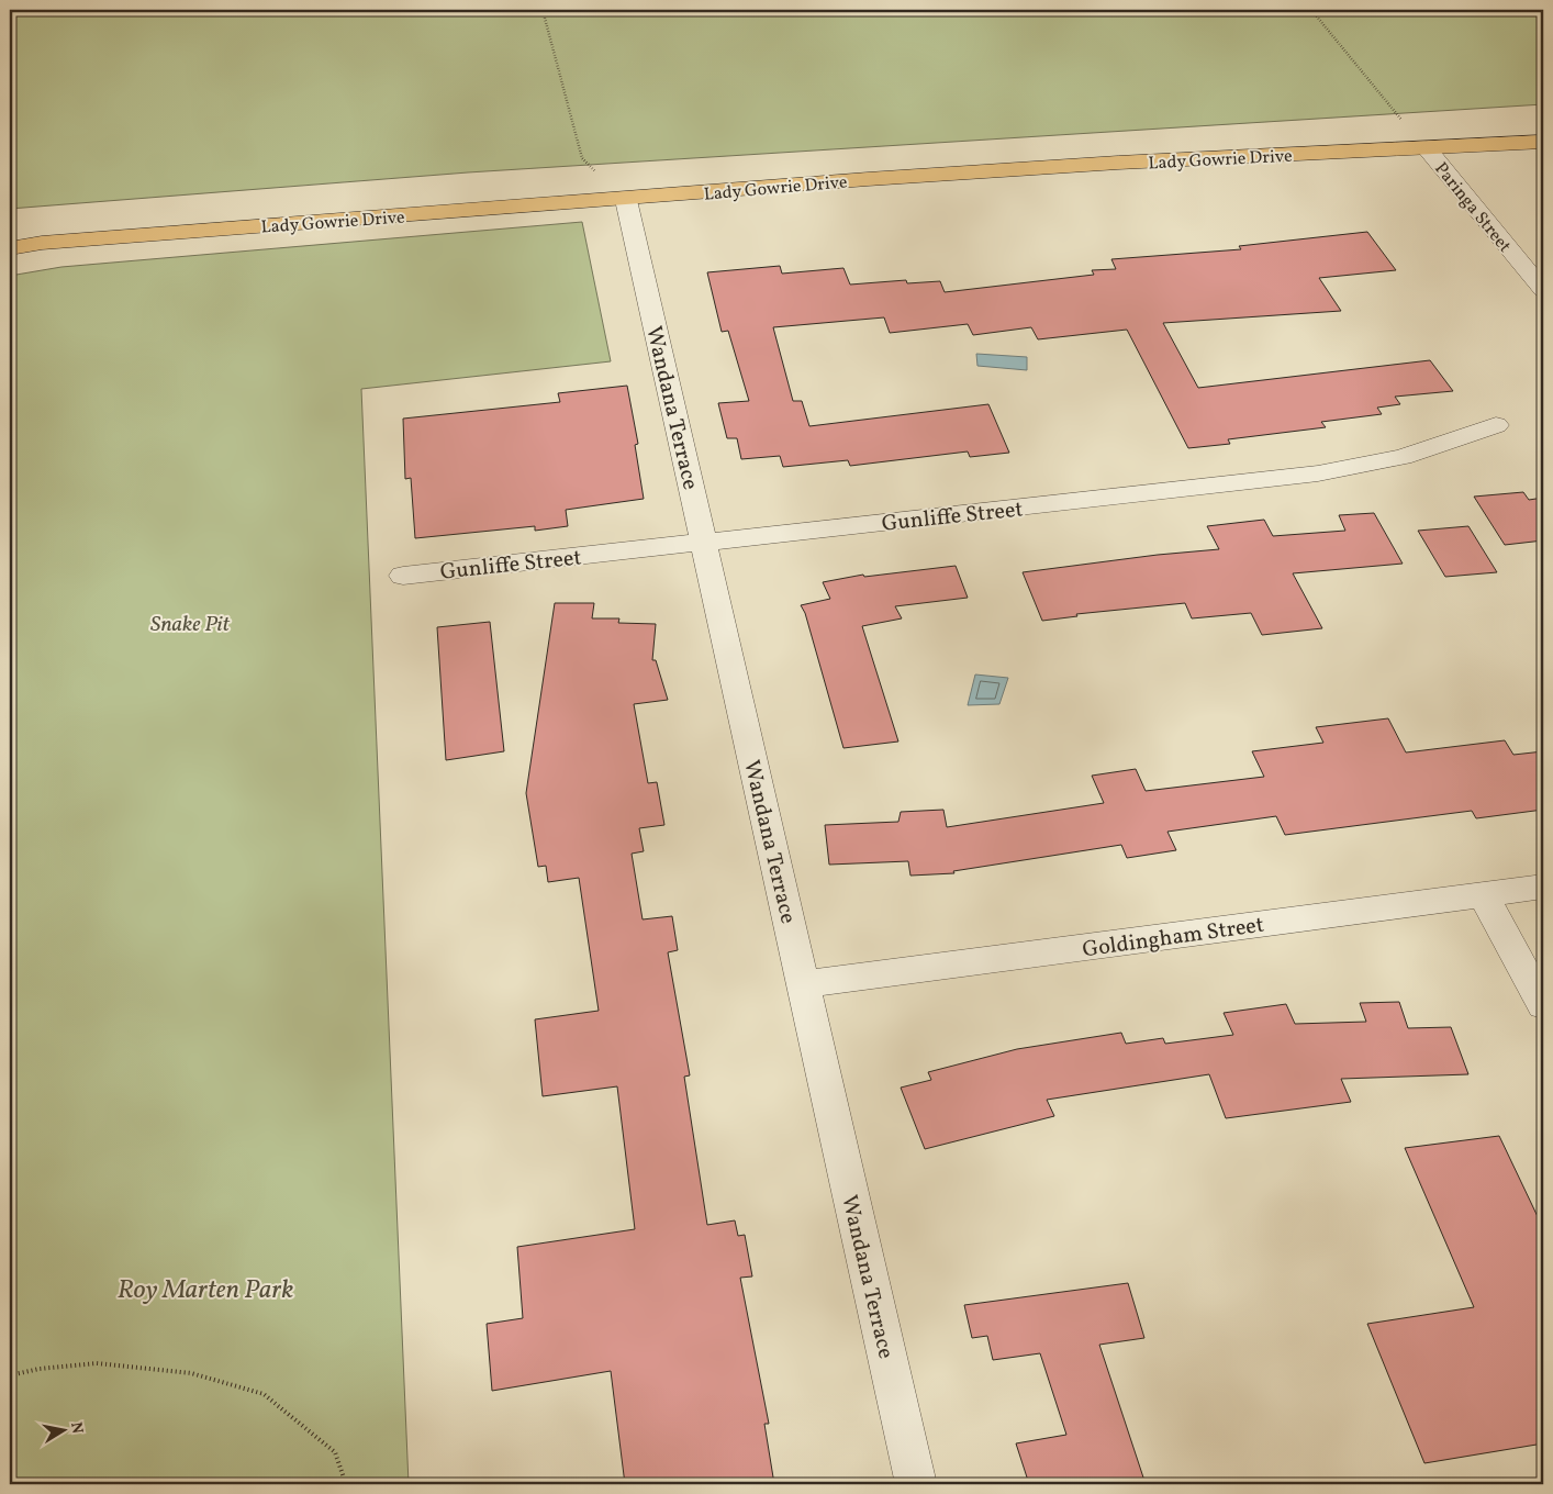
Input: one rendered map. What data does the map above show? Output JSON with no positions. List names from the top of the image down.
{
  "streets": {
    "main road": ["Lady Gowrie Drive"],
    "street": [
      "Paringa Street",
      "Wandana Terrace",
      "Gunliffe Street",
      "Goldingham Street"
    ]
  },
  "crossings": [
    ["Lady Gowrie Drive", "Paringa Street"],
    ["Lady Gowrie Drive", "Wandana Terrace"],
    ["Wandana Terrace", "Gunliffe Street"],
    ["Wandana Terrace", "Goldingham Street"]
  ],
  "parks": ["Snake Pit", "Roy Marten Park"],
  "north": "right"
}
